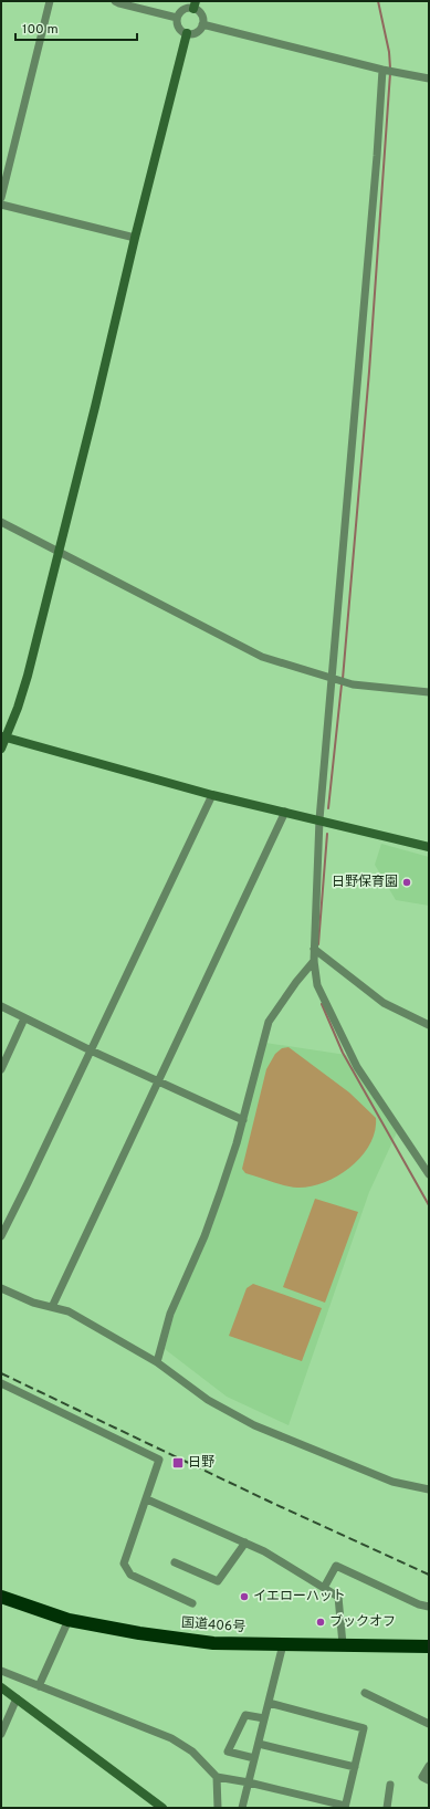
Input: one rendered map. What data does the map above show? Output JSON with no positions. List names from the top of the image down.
{
  "streets": {
    "highway": ["国道406号"]
  },
  "places": {
    "other": ["日野保育園", "イエローハット", "ブックオフ"],
    "transit": ["日野"]
  },
  "scale_bar": "100 m"
}
